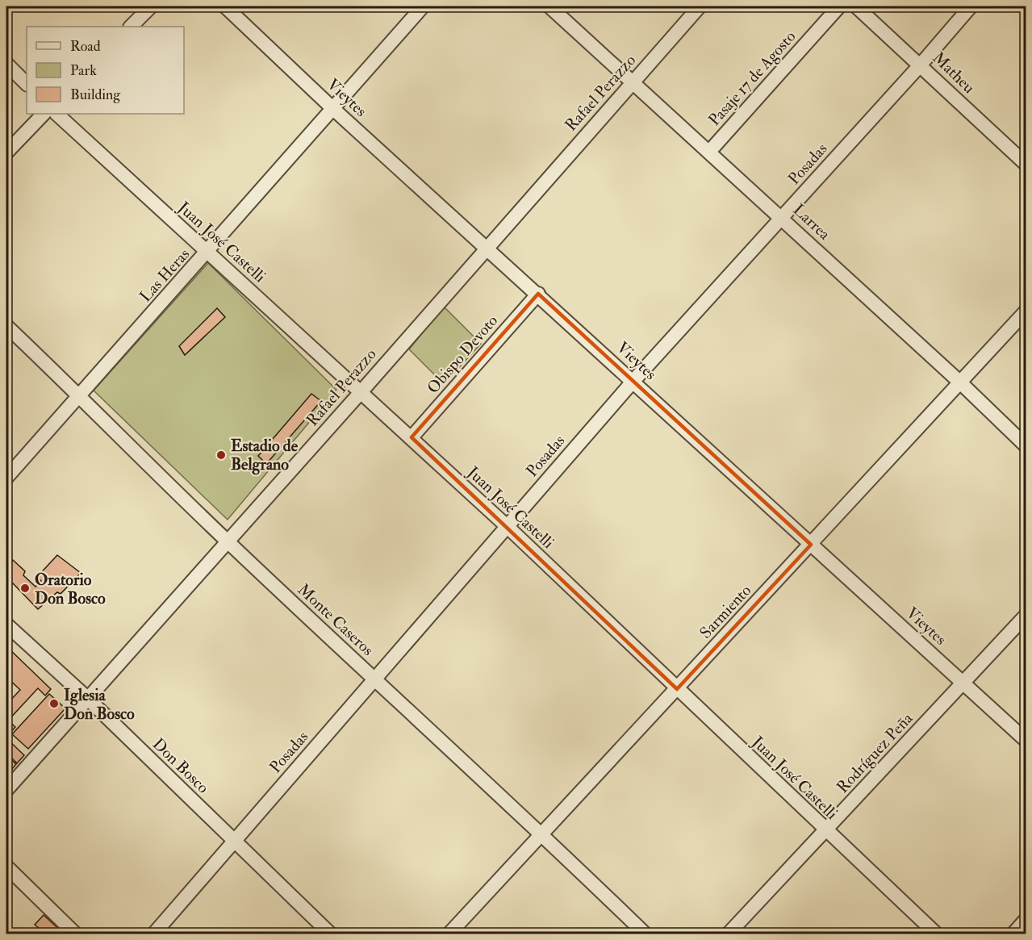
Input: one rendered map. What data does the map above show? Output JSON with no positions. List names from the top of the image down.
{
  "streets": {
    "street": [
      "Matheu",
      "Pasaje 17 de Agosto",
      "Rafael Perazzo",
      "Vieytes",
      "Posadas",
      "Larrea",
      "Juan José Castelli",
      "Las Heras",
      "Obispo Devoto",
      "Sarmiento",
      "Monte Caseros",
      "Rodríguez Peña",
      "Don Bosco"
    ]
  },
  "crossings": [
    ["Matheu", "Posadas"],
    ["Pasaje 17 de Agosto", "Larrea"],
    ["Rafael Perazzo", "Vieytes"],
    ["Rafael Perazzo", "Larrea"],
    ["Rafael Perazzo", "Juan José Castelli"],
    ["Rafael Perazzo", "Monte Caseros"],
    ["Rafael Perazzo", "Don Bosco"],
    ["Vieytes", "Posadas"],
    ["Vieytes", "Las Heras"],
    ["Vieytes", "Obispo Devoto"],
    ["Vieytes", "Sarmiento"],
    ["Vieytes", "Rodríguez Peña"],
    ["Posadas", "Larrea"],
    ["Posadas", "Juan José Castelli"],
    ["Posadas", "Monte Caseros"],
    ["Posadas", "Don Bosco"],
    ["Larrea", "Sarmiento"],
    ["Juan José Castelli", "Las Heras"],
    ["Juan José Castelli", "Obispo Devoto"],
    ["Juan José Castelli", "Sarmiento"],
    ["Juan José Castelli", "Rodríguez Peña"],
    ["Las Heras", "Monte Caseros"],
    ["Sarmiento", "Monte Caseros"]
  ],
  "places": ["Estadio de Belgrano", "Oratorio Don Bosco", "Iglesia Don Bosco"],
  "legend": ["Road", "Park", "Building"]
}
